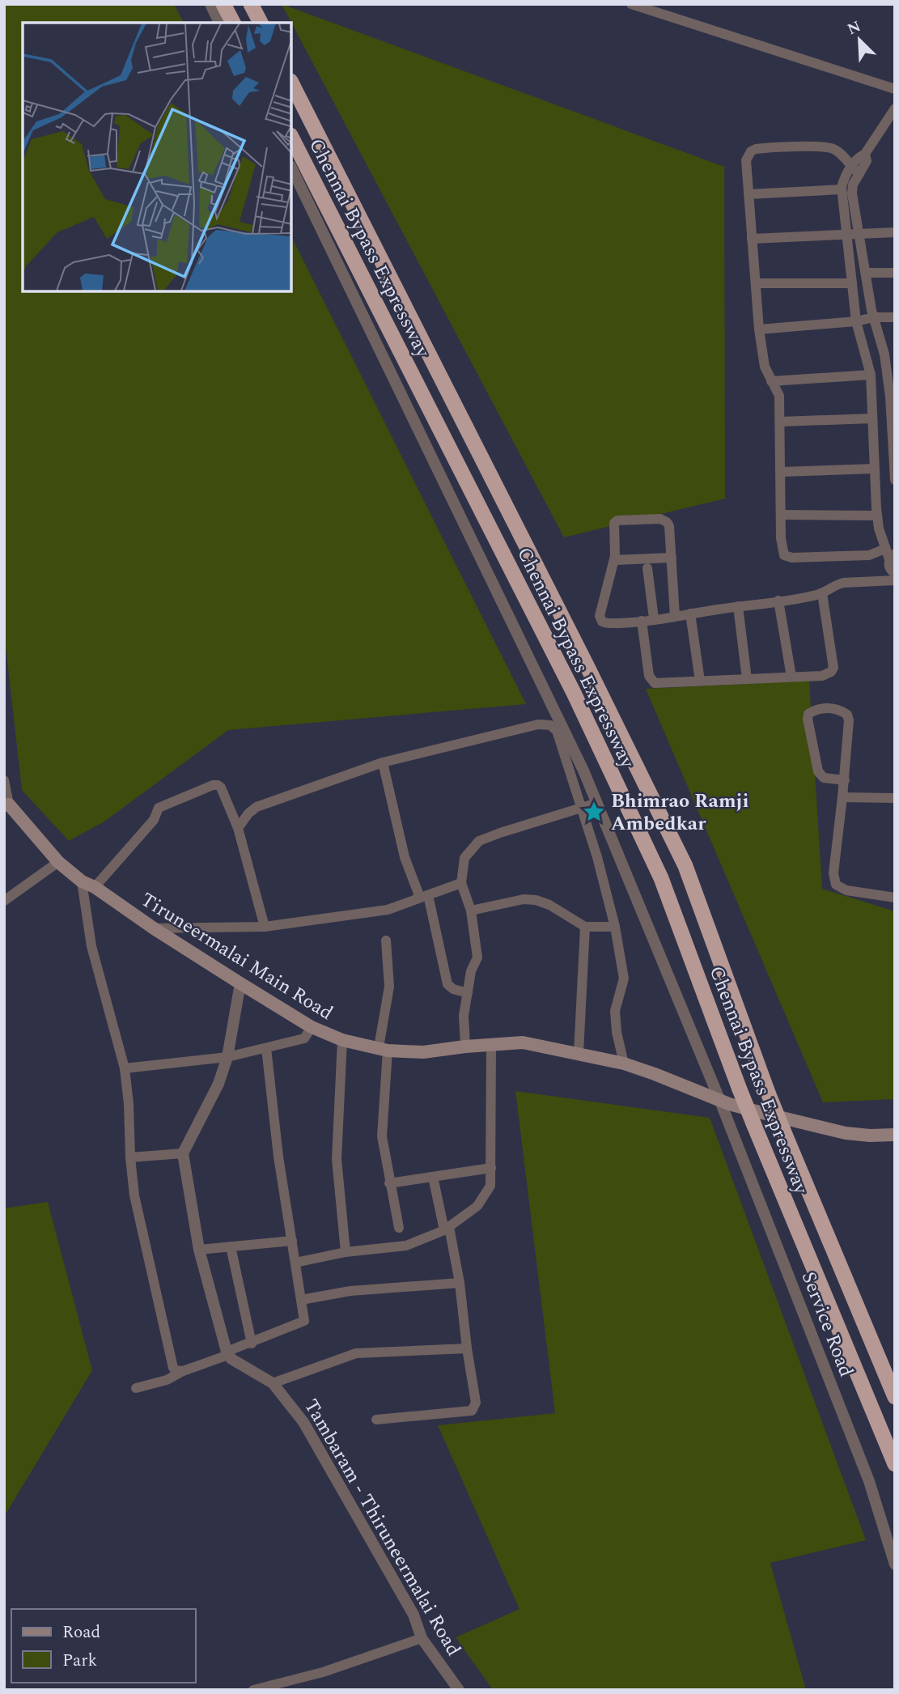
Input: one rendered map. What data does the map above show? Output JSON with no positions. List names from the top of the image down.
{
  "streets": {
    "highway": ["Chennai Bypass Expressway"],
    "main road": ["Tiruneermalai Main Road"],
    "street": ["Service Road", "Tambaram - Thiruneermalai Road"]
  },
  "crossings": [
    ["Tiruneermalai Main Road", "Service Road"]
  ],
  "places": {
    "place": ["Bhimrao Ramji Ambedkar"]
  },
  "legend": ["Road", "Park"],
  "north": "top left"
}
